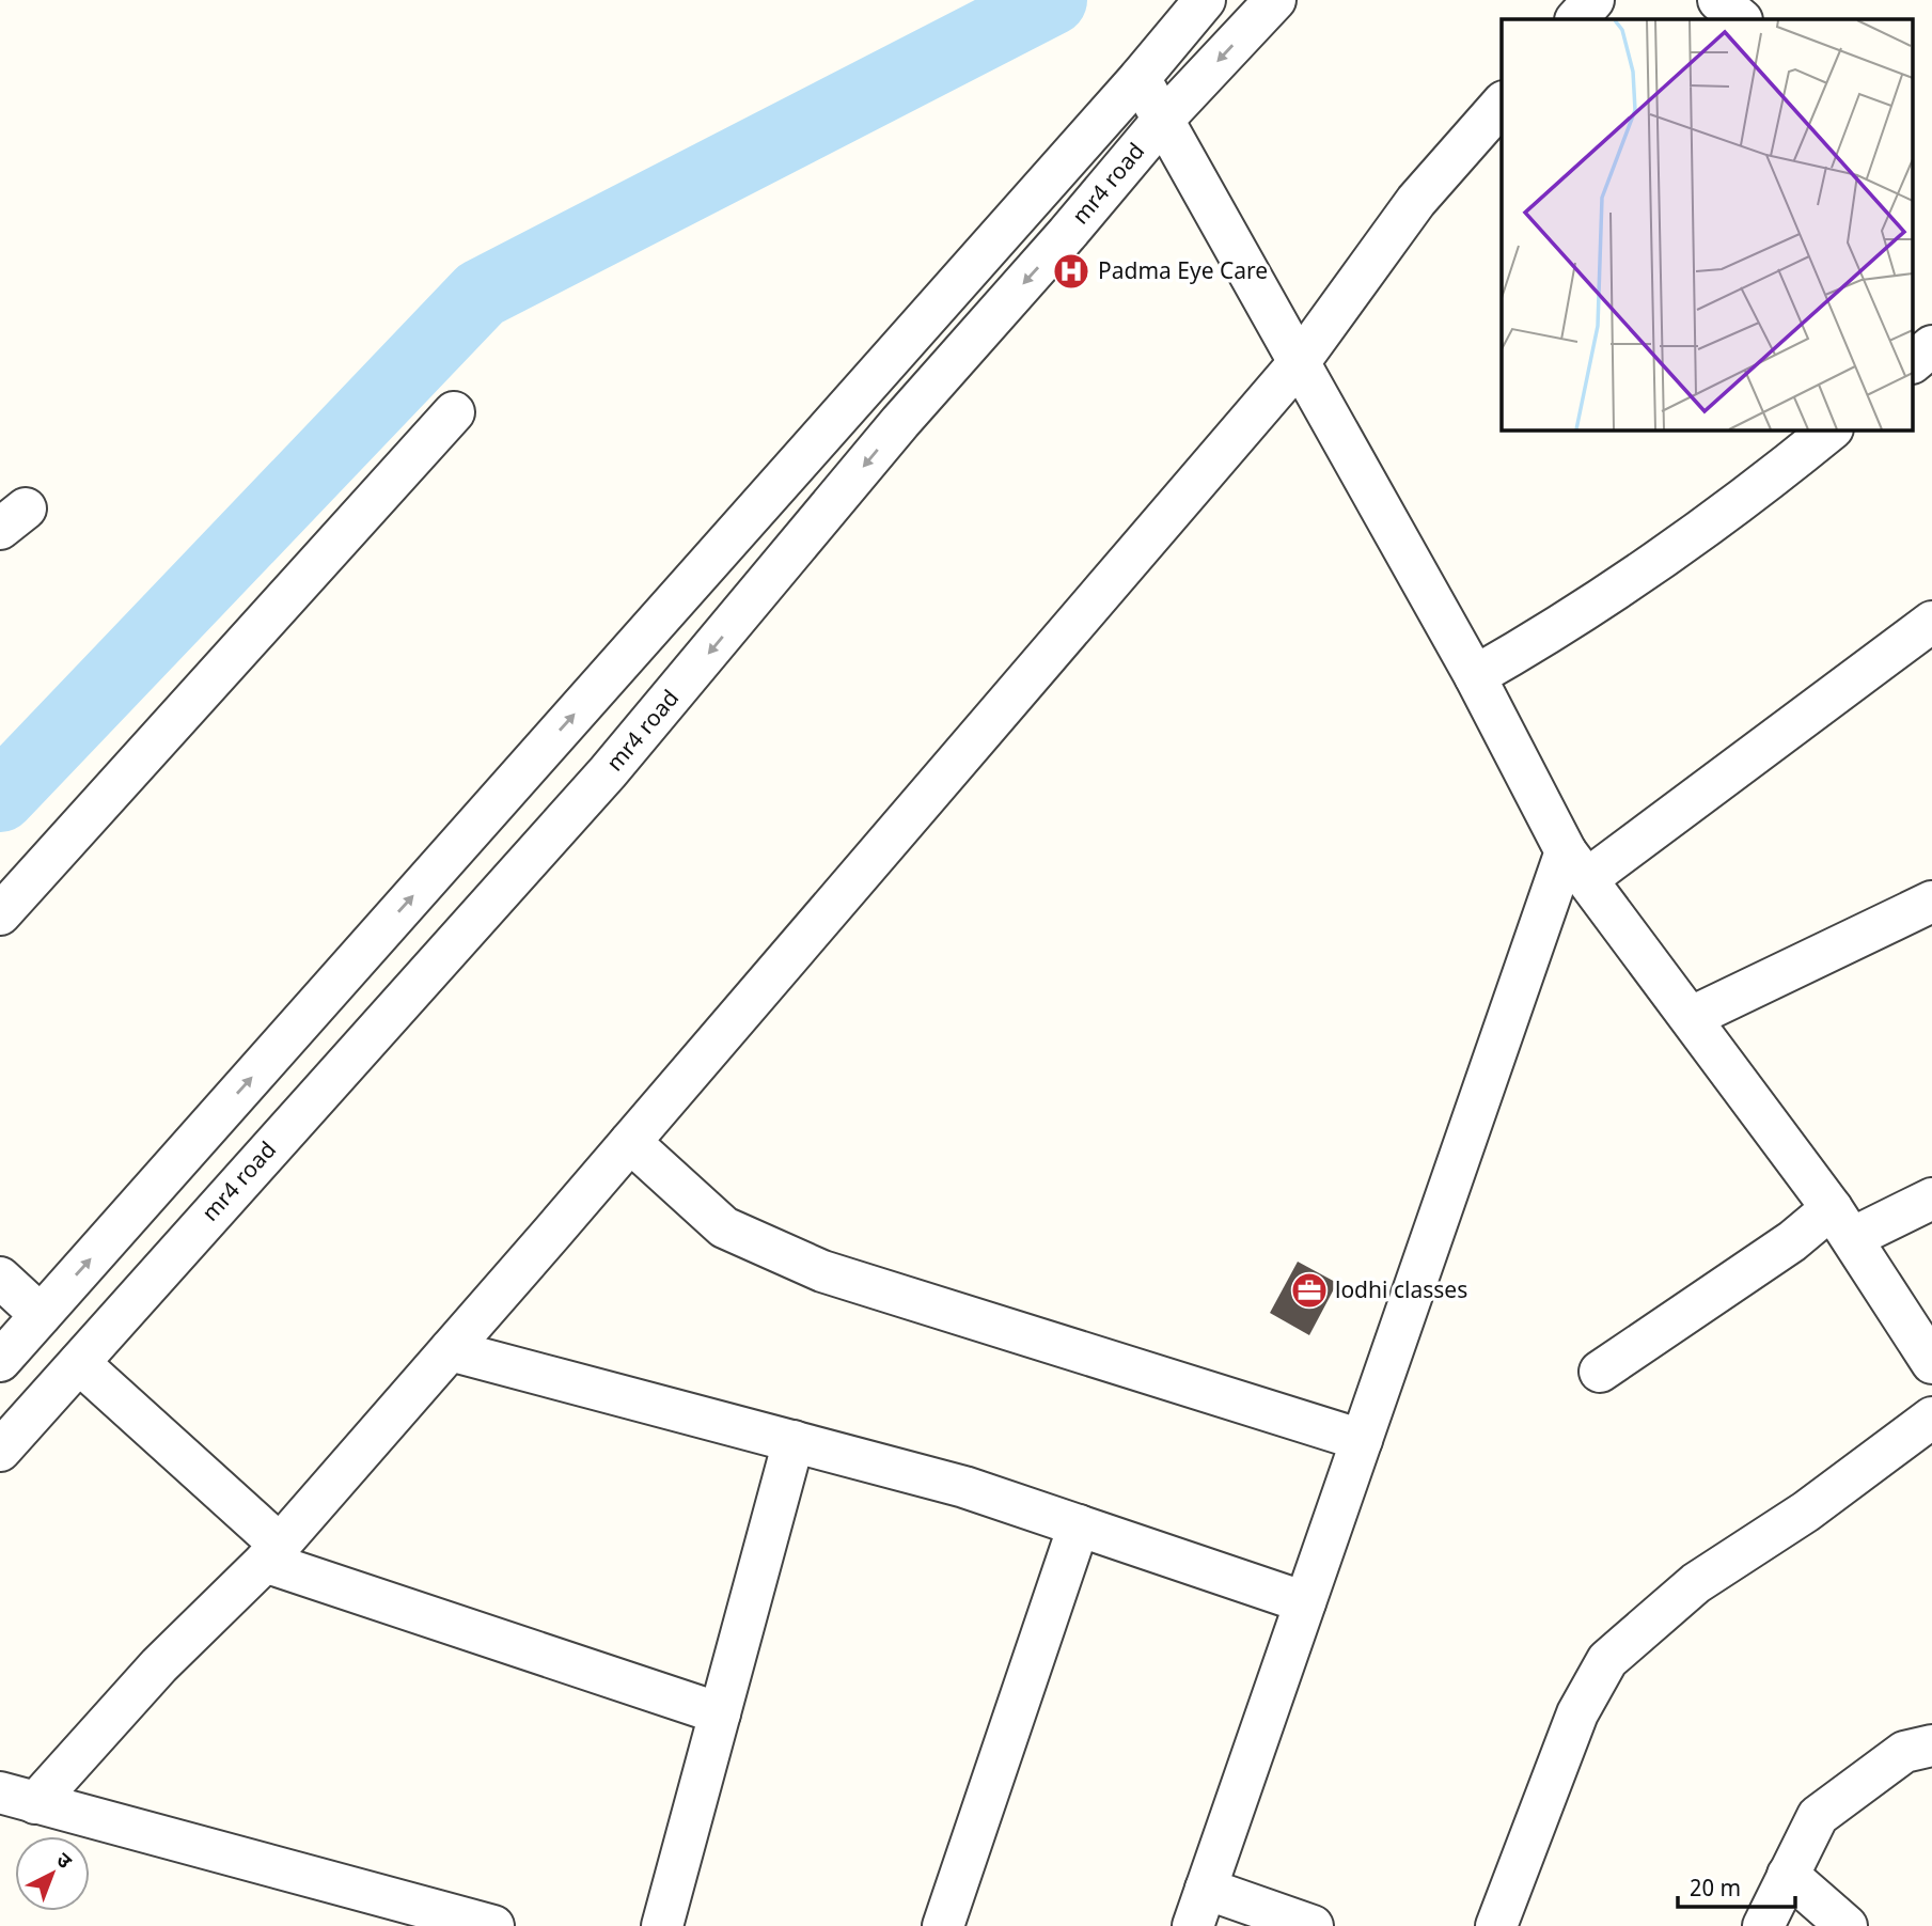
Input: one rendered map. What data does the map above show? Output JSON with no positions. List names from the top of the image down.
{
  "streets": {
    "street": ["mr4 road"]
  },
  "places": {
    "hospital": ["Padma Eye Care"],
    "office": ["lodhi classes"]
  },
  "scale_bar": "20 m",
  "north": "top right"
}
